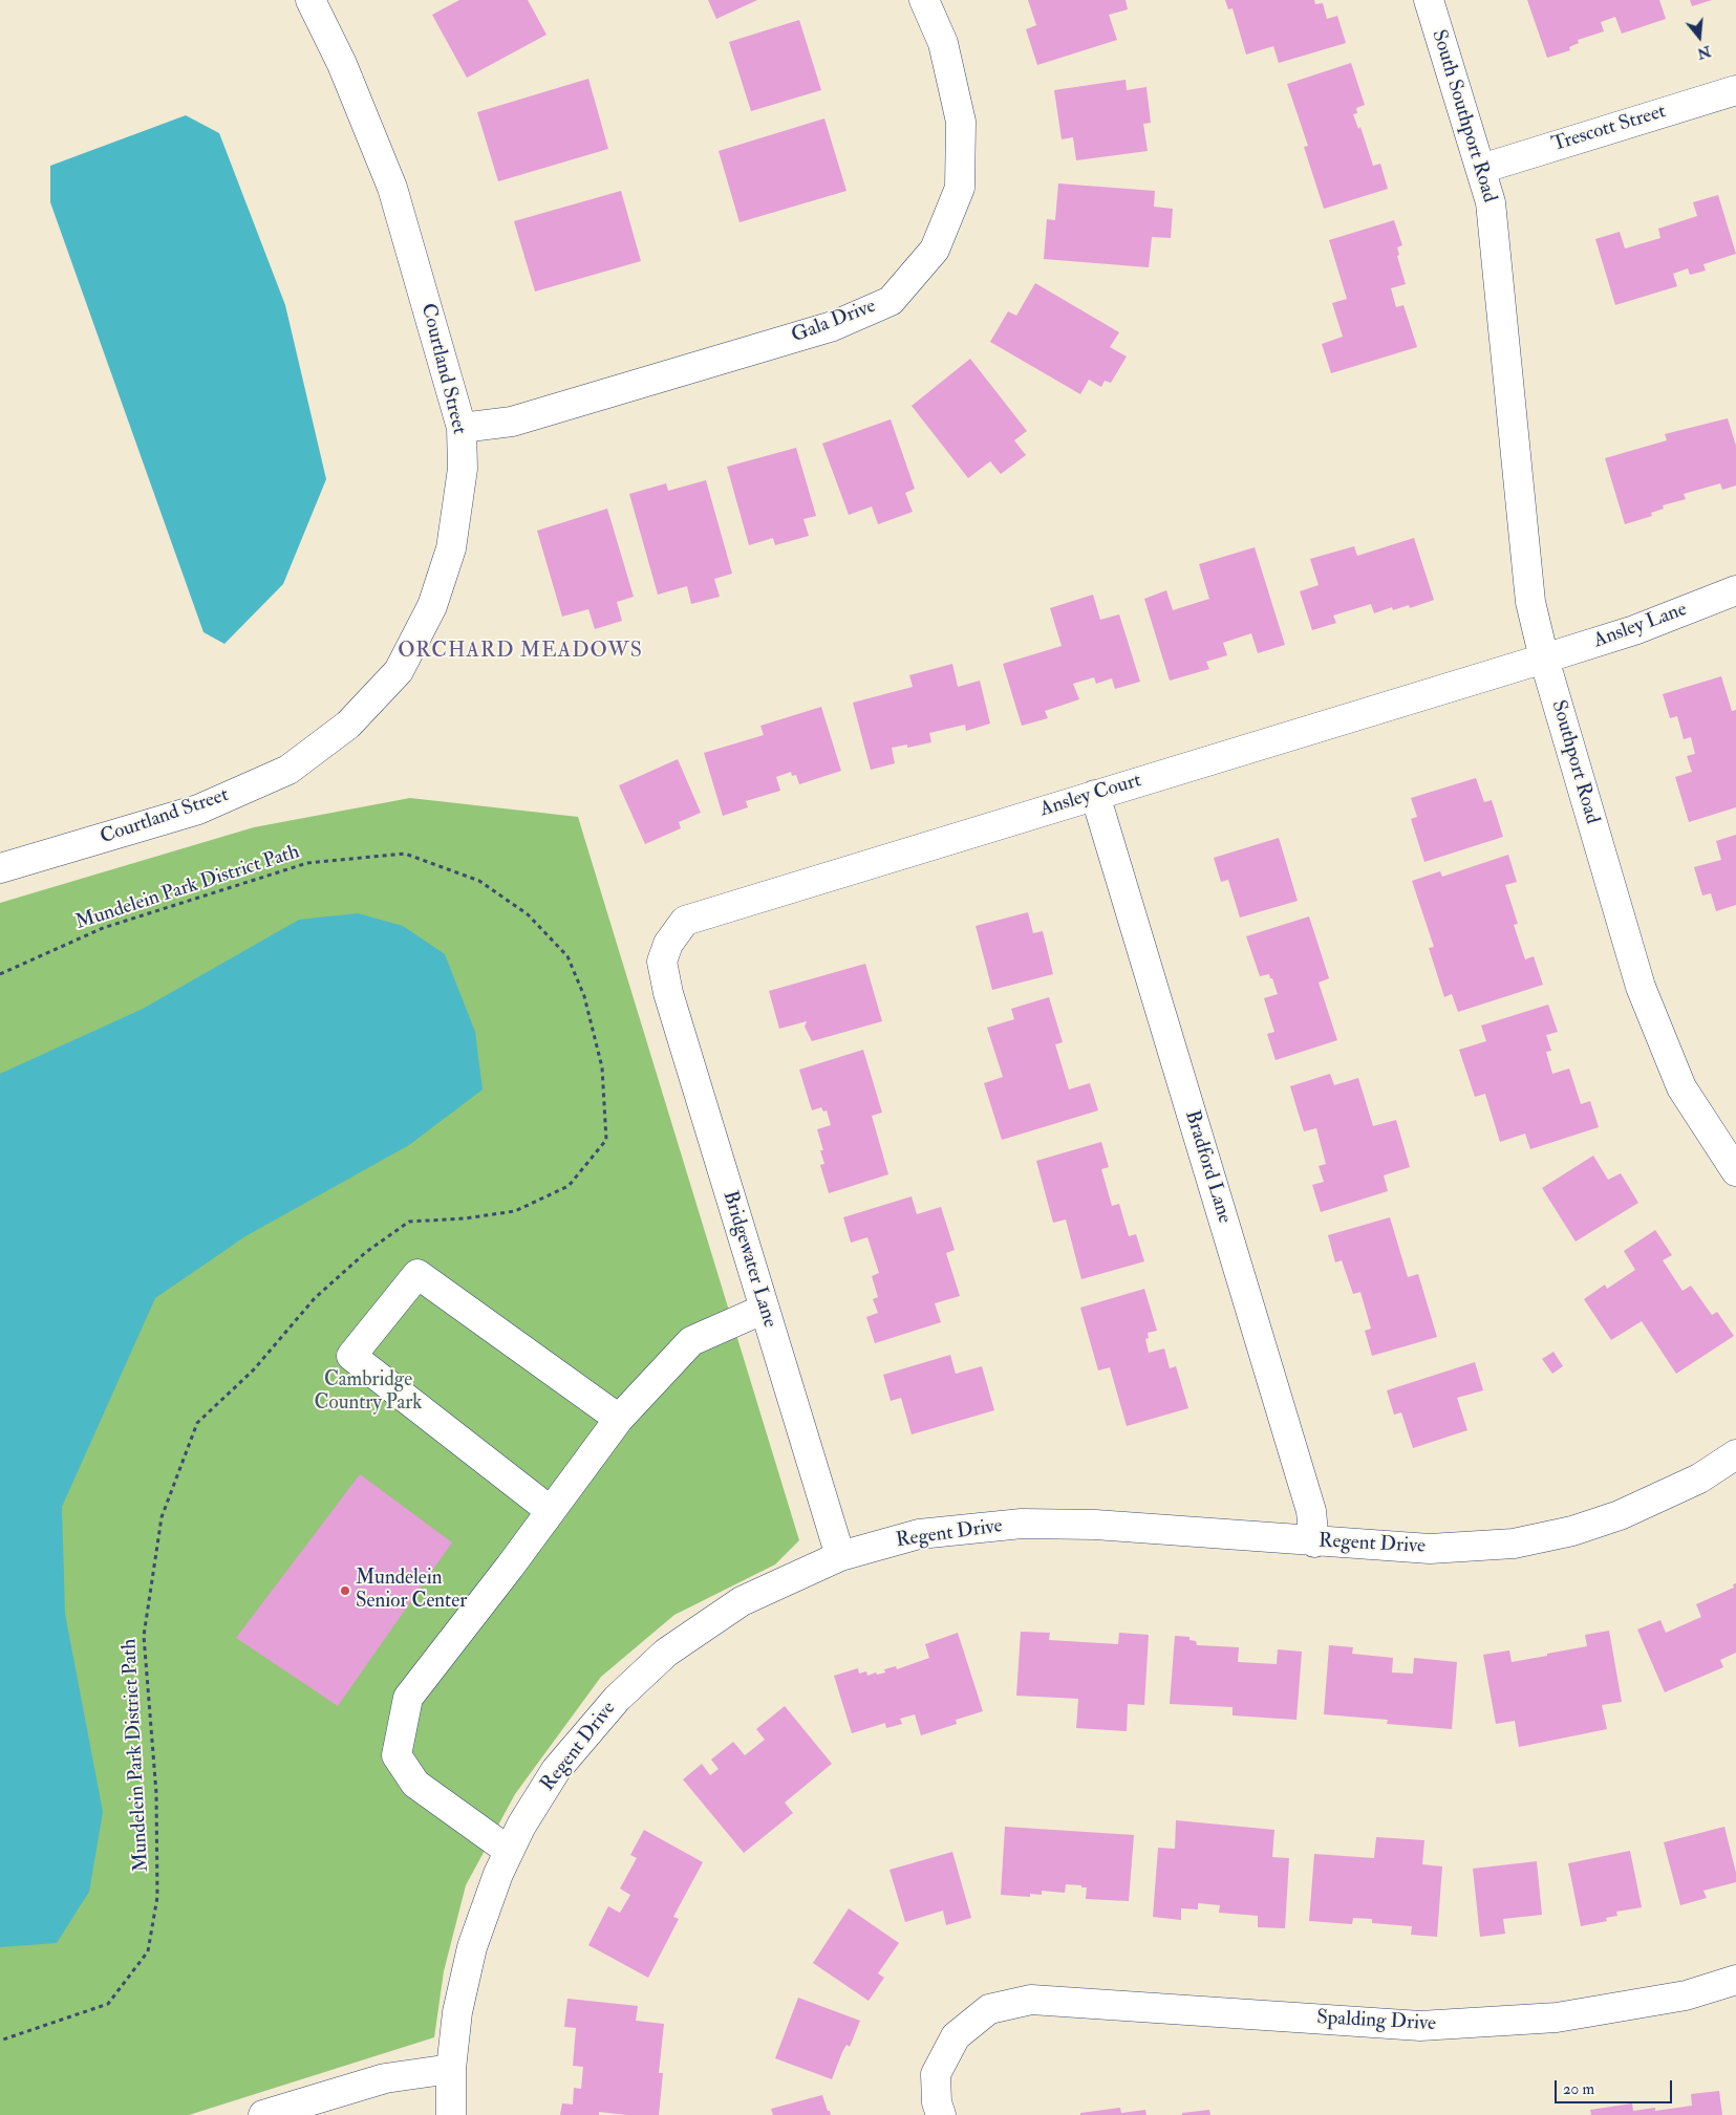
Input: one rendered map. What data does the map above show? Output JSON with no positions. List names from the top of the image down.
{
  "streets": {
    "street": [
      "South Southport Road",
      "Trescott Street",
      "Gala Drive",
      "Courtland Street",
      "Ansley Lane",
      "Southport Road",
      "Ansley Court",
      "Bradford Lane",
      "Bridgewater Lane",
      "Regent Drive",
      "Spalding Drive"
    ],
    "path": ["Mundelein Park District Path"]
  },
  "crossings": [
    ["South Southport Road", "Trescott Street"],
    ["South Southport Road", "Southport Road"],
    ["Gala Drive", "Courtland Street"],
    ["Ansley Lane", "Southport Road"],
    ["Ansley Lane", "Ansley Court"],
    ["Southport Road", "Ansley Court"],
    ["Ansley Court", "Bradford Lane"],
    ["Ansley Court", "Bridgewater Lane"],
    ["Bradford Lane", "Regent Drive"],
    ["Bridgewater Lane", "Regent Drive"]
  ],
  "districts": ["ORCHARD MEADOWS"],
  "parks": ["Cambridge Country Park"],
  "places": ["Mundelein Senior Center"],
  "scale_bar": "20 m",
  "north": "bottom"
}
